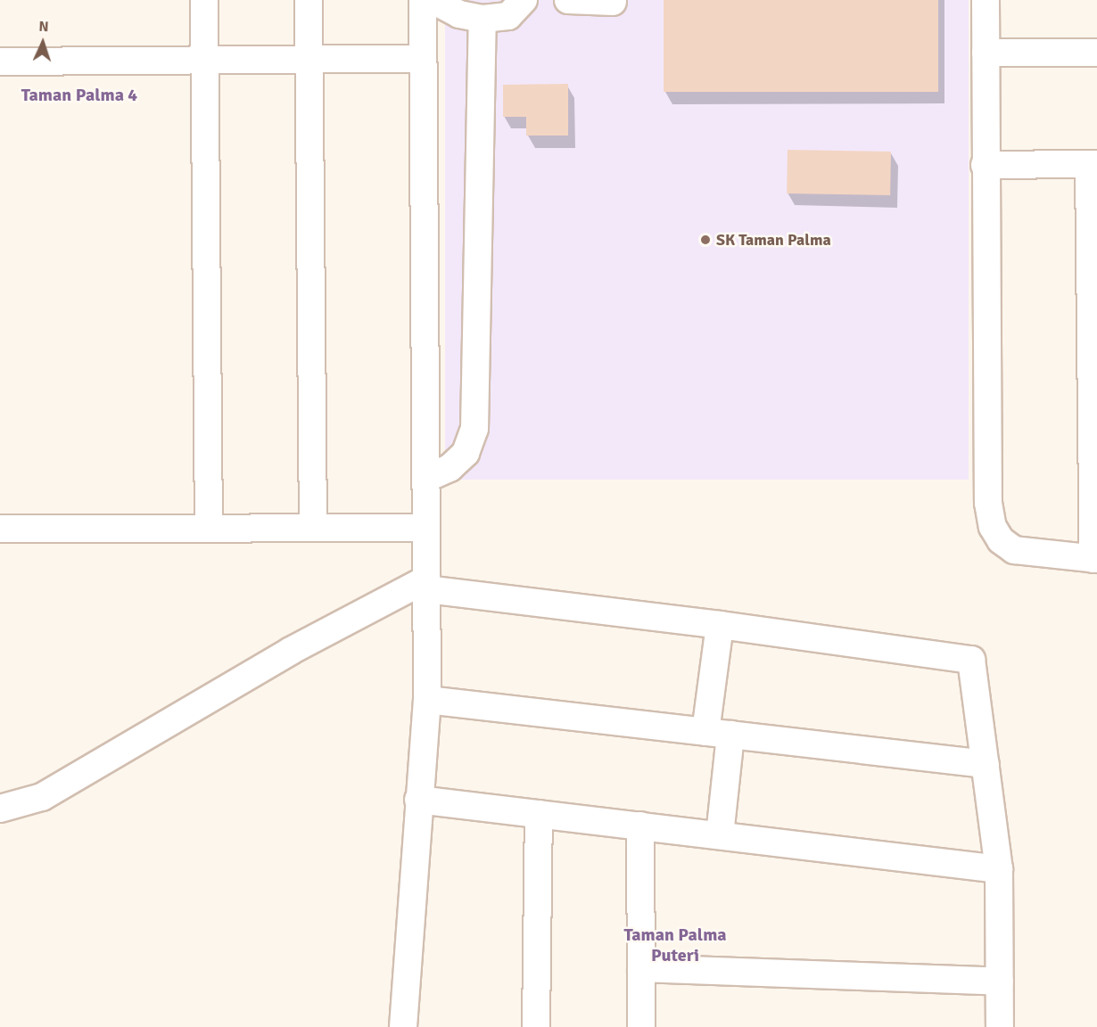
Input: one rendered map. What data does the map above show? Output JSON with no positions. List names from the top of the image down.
{
  "districts": ["Taman Palma 4", "Taman Palma Puteri"],
  "places": ["SK Taman Palma"],
  "north": "top"
}
